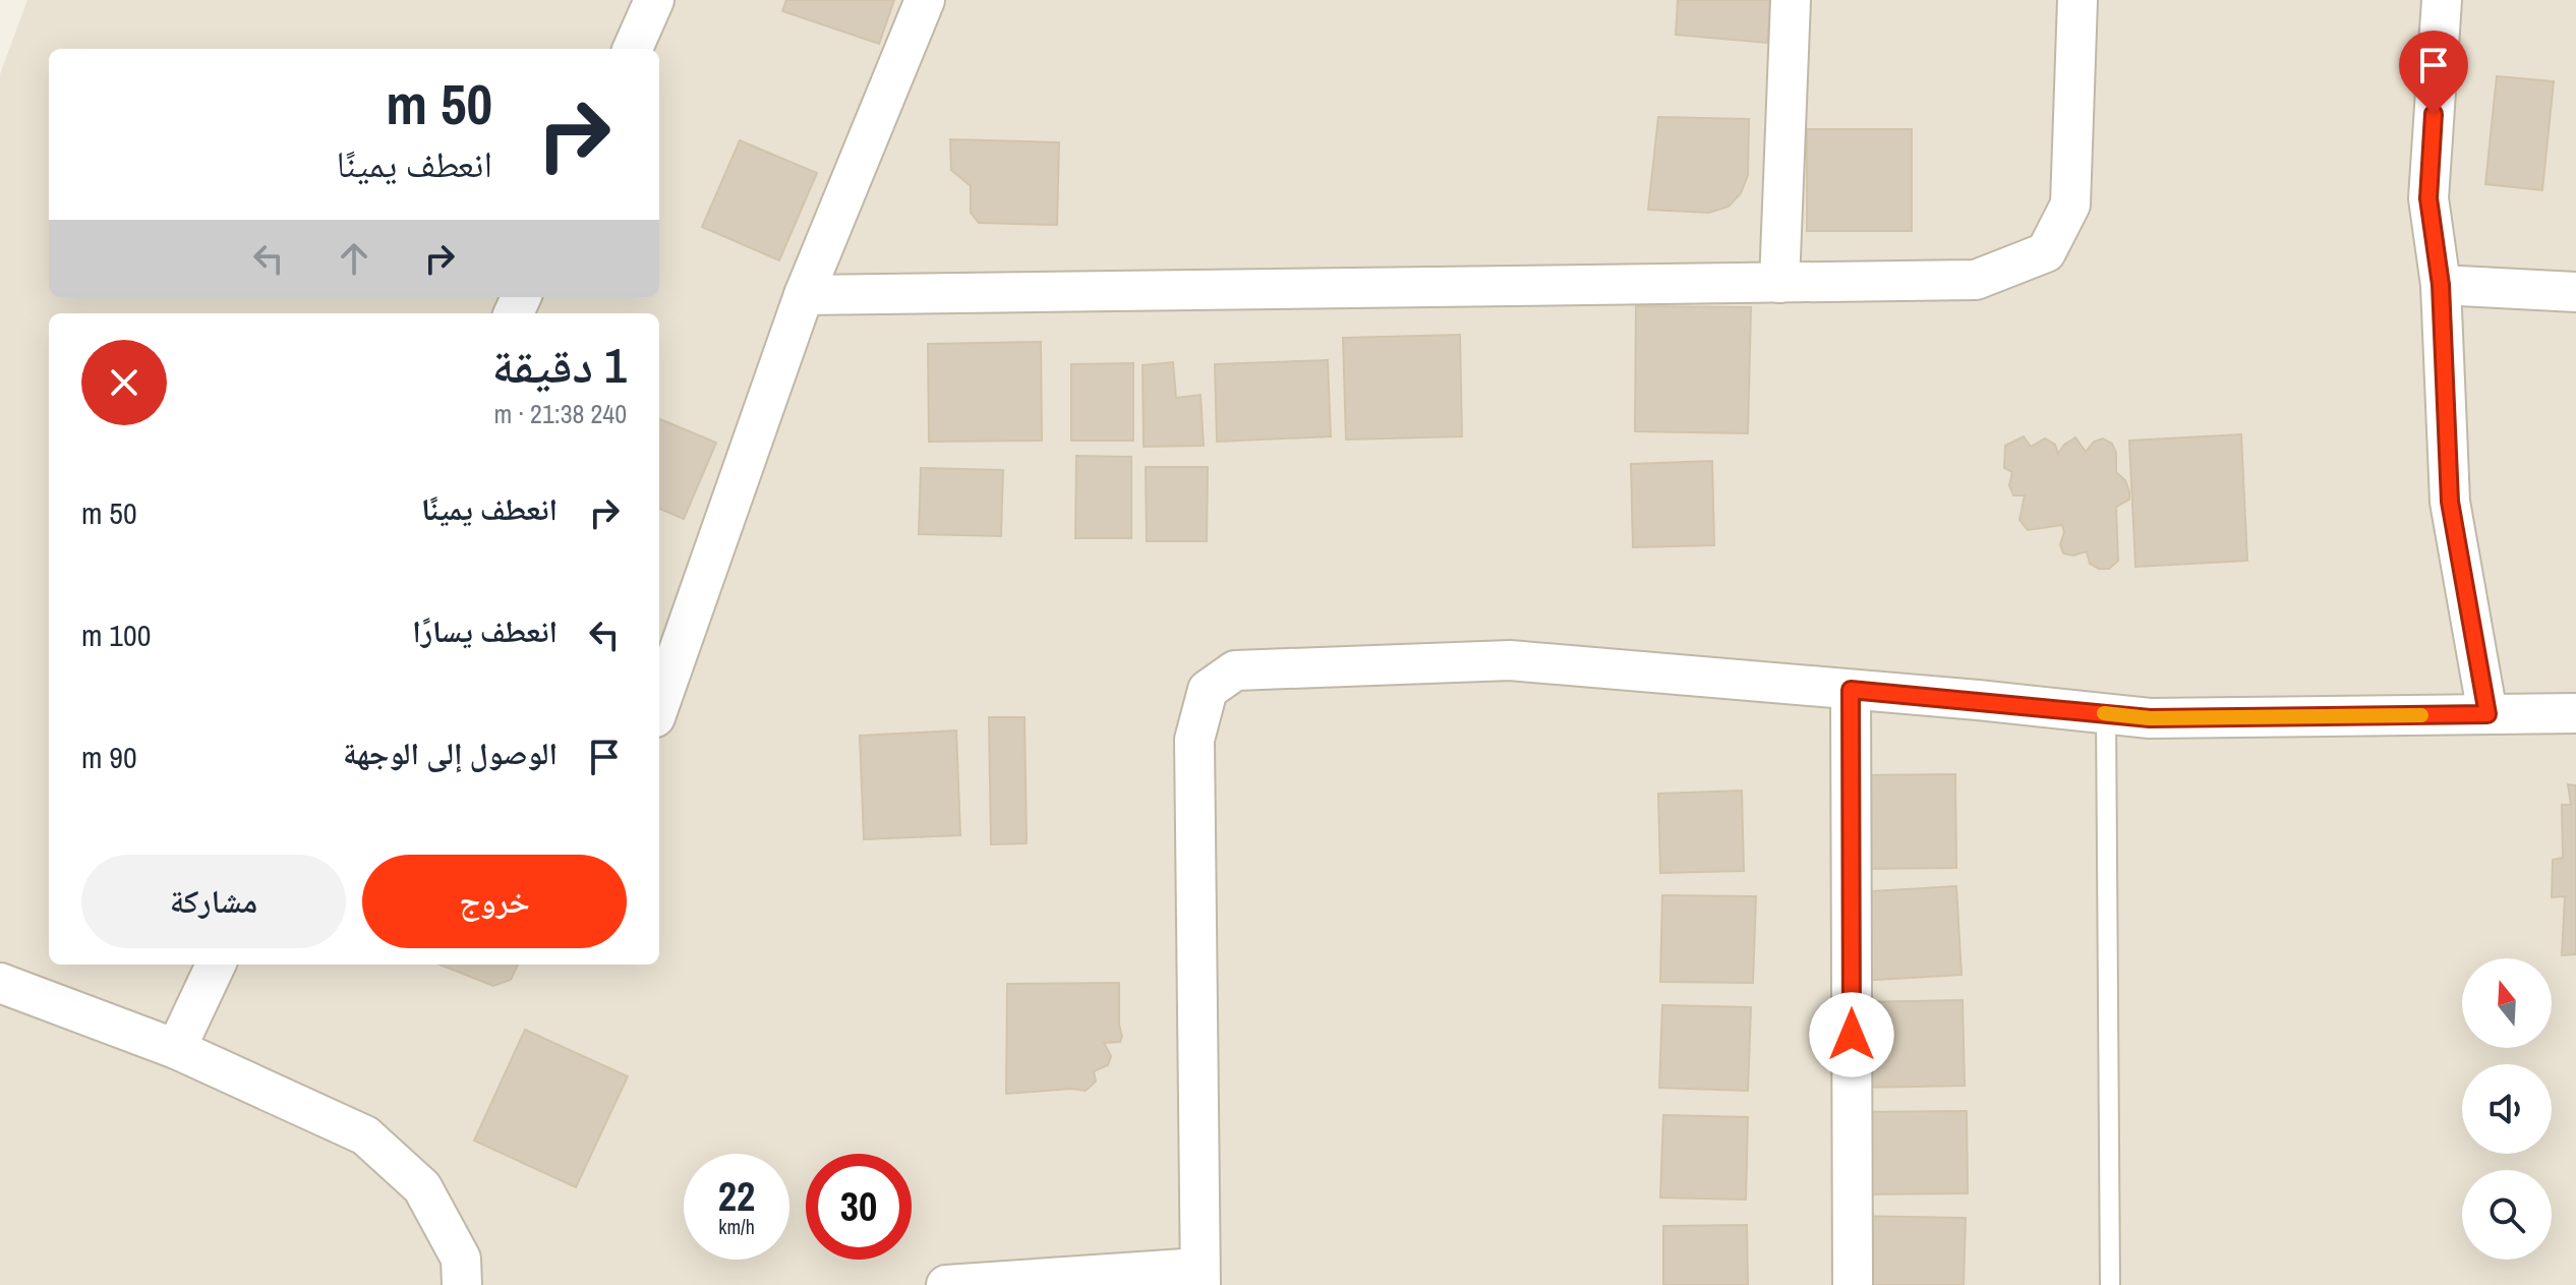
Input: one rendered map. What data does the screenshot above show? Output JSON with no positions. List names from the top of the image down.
{
  "north": "top",
  "page": {
    "turn": ["50 m", "انعطف يمينًا"],
    "heading": ["1 دقيقة", "240 m · 21:38"],
    "list": [
      {
        "name": "انعطف يمينًا",
        "value": "50 m"
      },
      {
        "name": "انعطف يسارًا",
        "value": "100 m"
      },
      {
        "name": "الوصول إلى الوجهة",
        "value": "90 m"
      }
    ],
    "buttons": ["خروج", "مشاركة"],
    "speed": "22 km/h",
    "limit": "30"
  }
}
